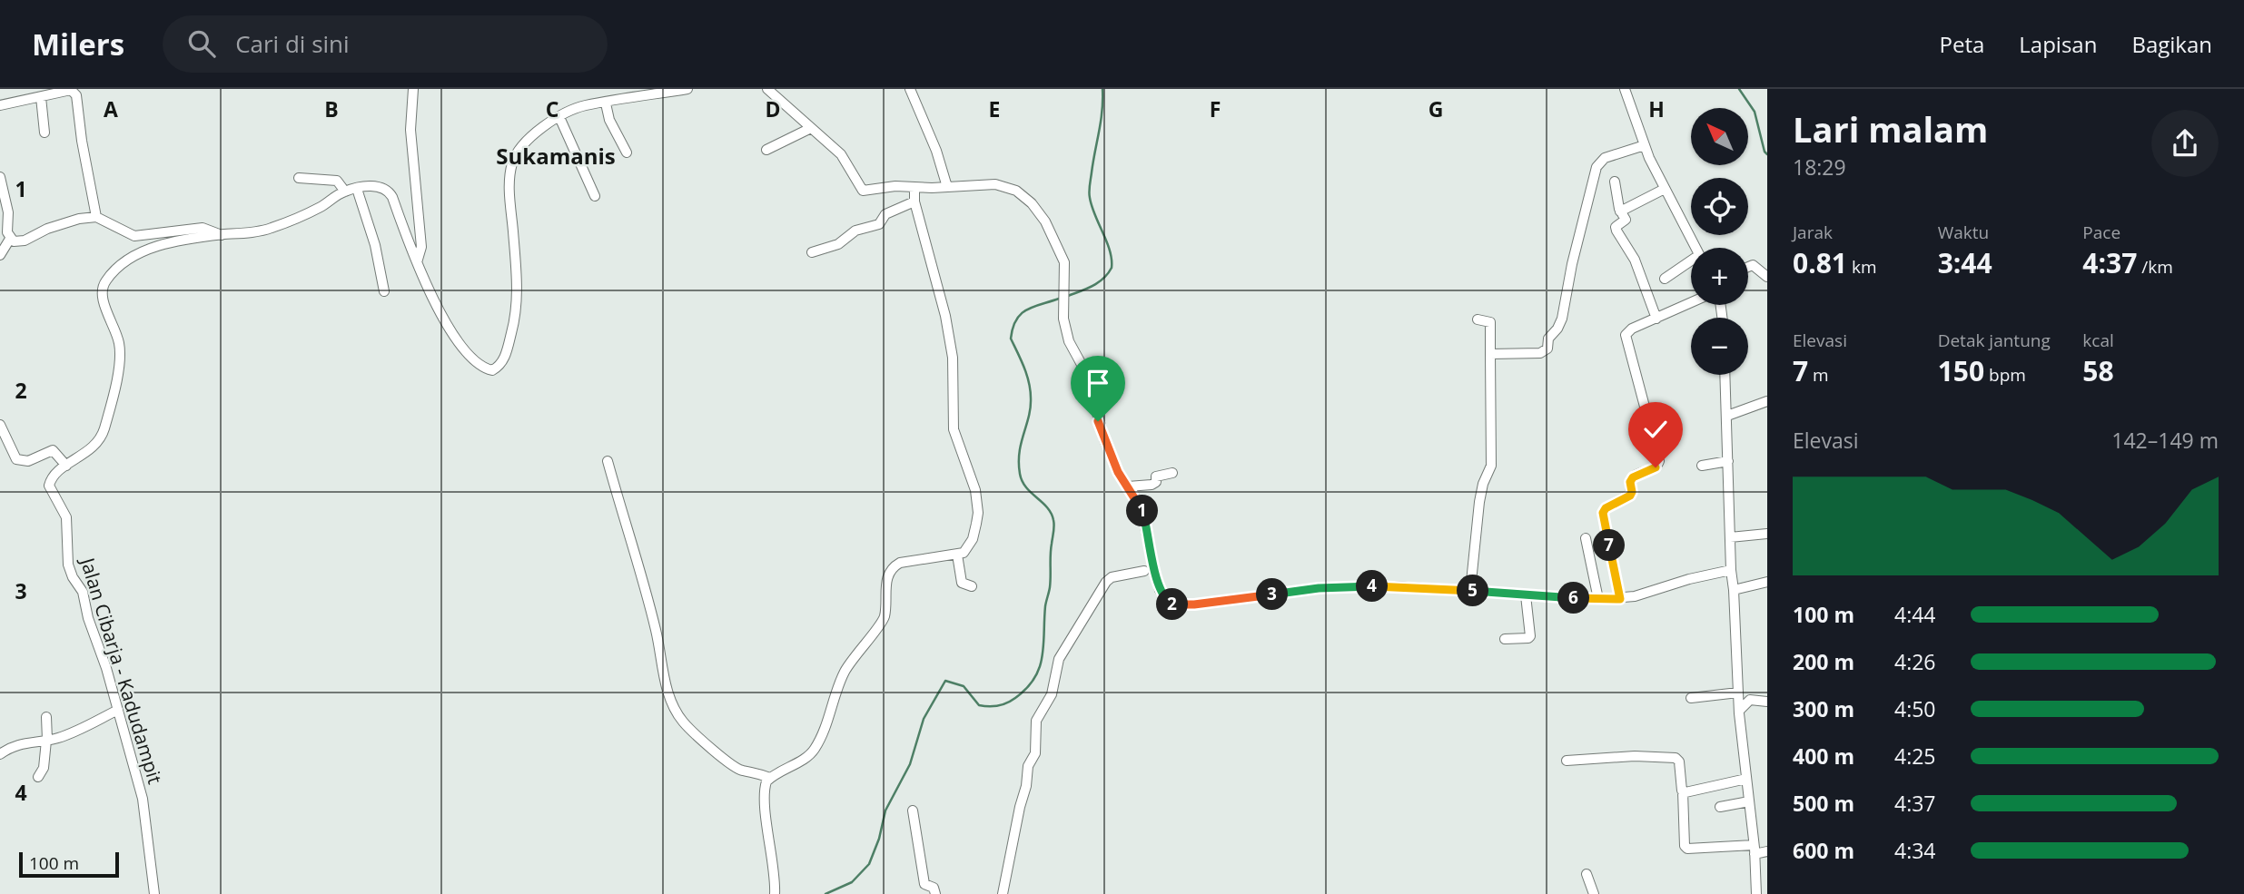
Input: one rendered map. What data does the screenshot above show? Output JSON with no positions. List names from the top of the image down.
{
  "streets": {
    "street": ["Jalan Cibarja - Kadudampit"]
  },
  "districts": ["Sukamanis"],
  "scale_bar": "100 m",
  "north": "top left",
  "page": {
    "header": "Milers",
    "search": "Cari di sini",
    "nav": ["Peta", "Lapisan", "Bagikan"],
    "heading": ["Lari malam", "18:29"],
    "map_buttons": ["+", "−"],
    "stats": [
      ["Jarak", "0.81 km"],
      ["Waktu", "3:44"],
      ["Pace", "4:37 /km"],
      ["Elevasi", "7 m"],
      ["Detak jantung", "150 bpm"],
      ["kcal", "58"]
    ],
    "chart": ["Elevasi", "142–149 m"],
    "pins": [
      "1",
      "7",
      "4",
      "5",
      "3",
      "6",
      "2"
    ],
    "list": [
      {
        "name": "100 m",
        "note": "4:44"
      },
      {
        "name": "200 m",
        "note": "4:26"
      },
      {
        "name": "300 m",
        "note": "4:50"
      },
      {
        "name": "400 m",
        "note": "4:25"
      },
      {
        "name": "500 m",
        "note": "4:37"
      },
      {
        "name": "600 m",
        "note": "4:34"
      }
    ],
    "scale": "100 m"
  },
  "grid": {
    "columns": [
      "A",
      "B",
      "C",
      "D",
      "E",
      "F",
      "G",
      "H"
    ],
    "rows": [
      "1",
      "2",
      "3",
      "4"
    ]
  }
}
